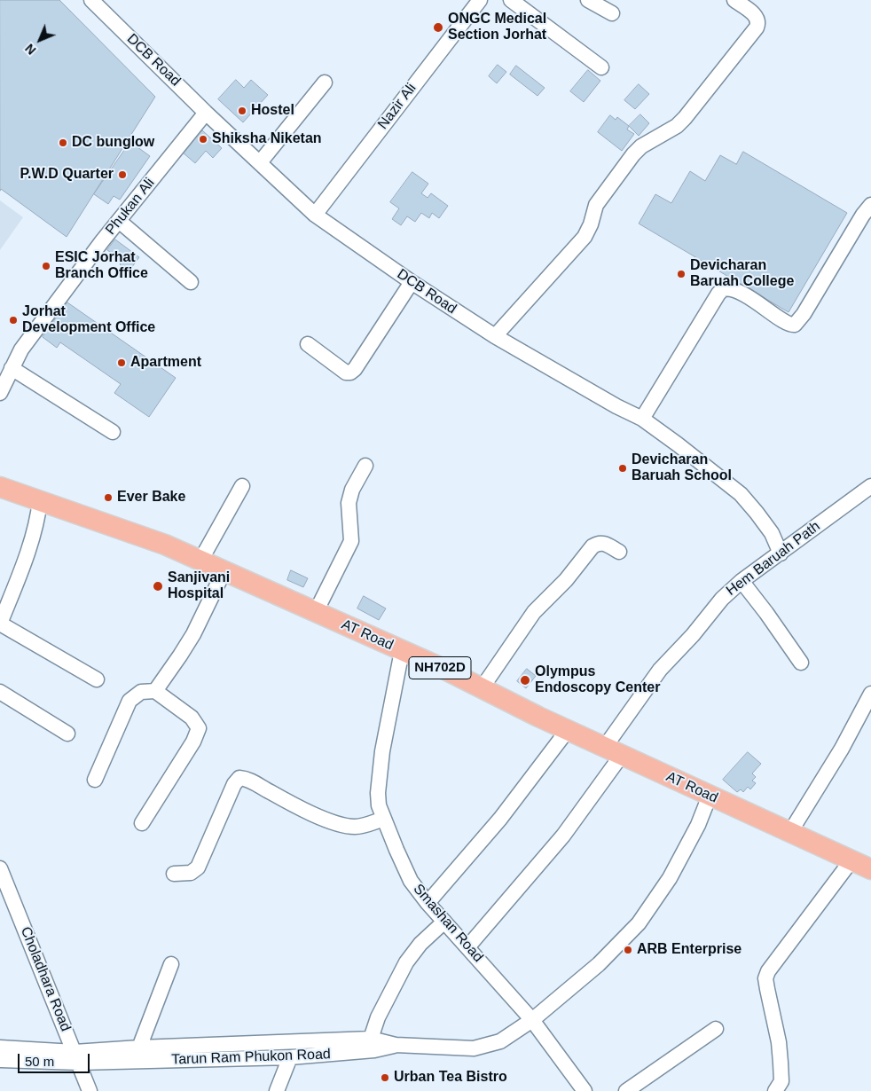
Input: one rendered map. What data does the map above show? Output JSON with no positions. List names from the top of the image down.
{
  "streets": {
    "highway": ["AT Road", "NH702D"],
    "street": [
      "DCB Road",
      "Nazir Ali",
      "Phukan Ali",
      "Hem Baruah Path",
      "Smashan Road",
      "Choladhara Road",
      "Tarun Ram Phukon Road"
    ]
  },
  "crossings": [
    ["DCB Road", "Nazir Ali"],
    ["DCB Road", "Phukan Ali"],
    ["DCB Road", "Hem Baruah Path"],
    ["Hem Baruah Path", "AT Road"],
    ["Hem Baruah Path", "Smashan Road"],
    ["AT Road", "Smashan Road"],
    ["AT Road", "Tarun Ram Phukon Road"],
    ["Smashan Road", "Tarun Ram Phukon Road"],
    ["Choladhara Road", "Tarun Ram Phukon Road"]
  ],
  "places": [
    "ONGC Medical Section Jorhat",
    "Hostel",
    "Shiksha Niketan",
    "DC bunglow",
    "P.W.D Quarter",
    "ESIC Jorhat Branch Office",
    "Devicharan Baruah College",
    "Jorhat Development Office",
    "Apartment",
    "Devicharan Baruah School",
    "Ever Bake",
    "Sanjivani Hospital",
    "Olympus Endoscopy Center",
    "ARB Enterprise",
    "Urban Tea Bistro"
  ],
  "scale_bar": "50 m",
  "north": "bottom left"
}
